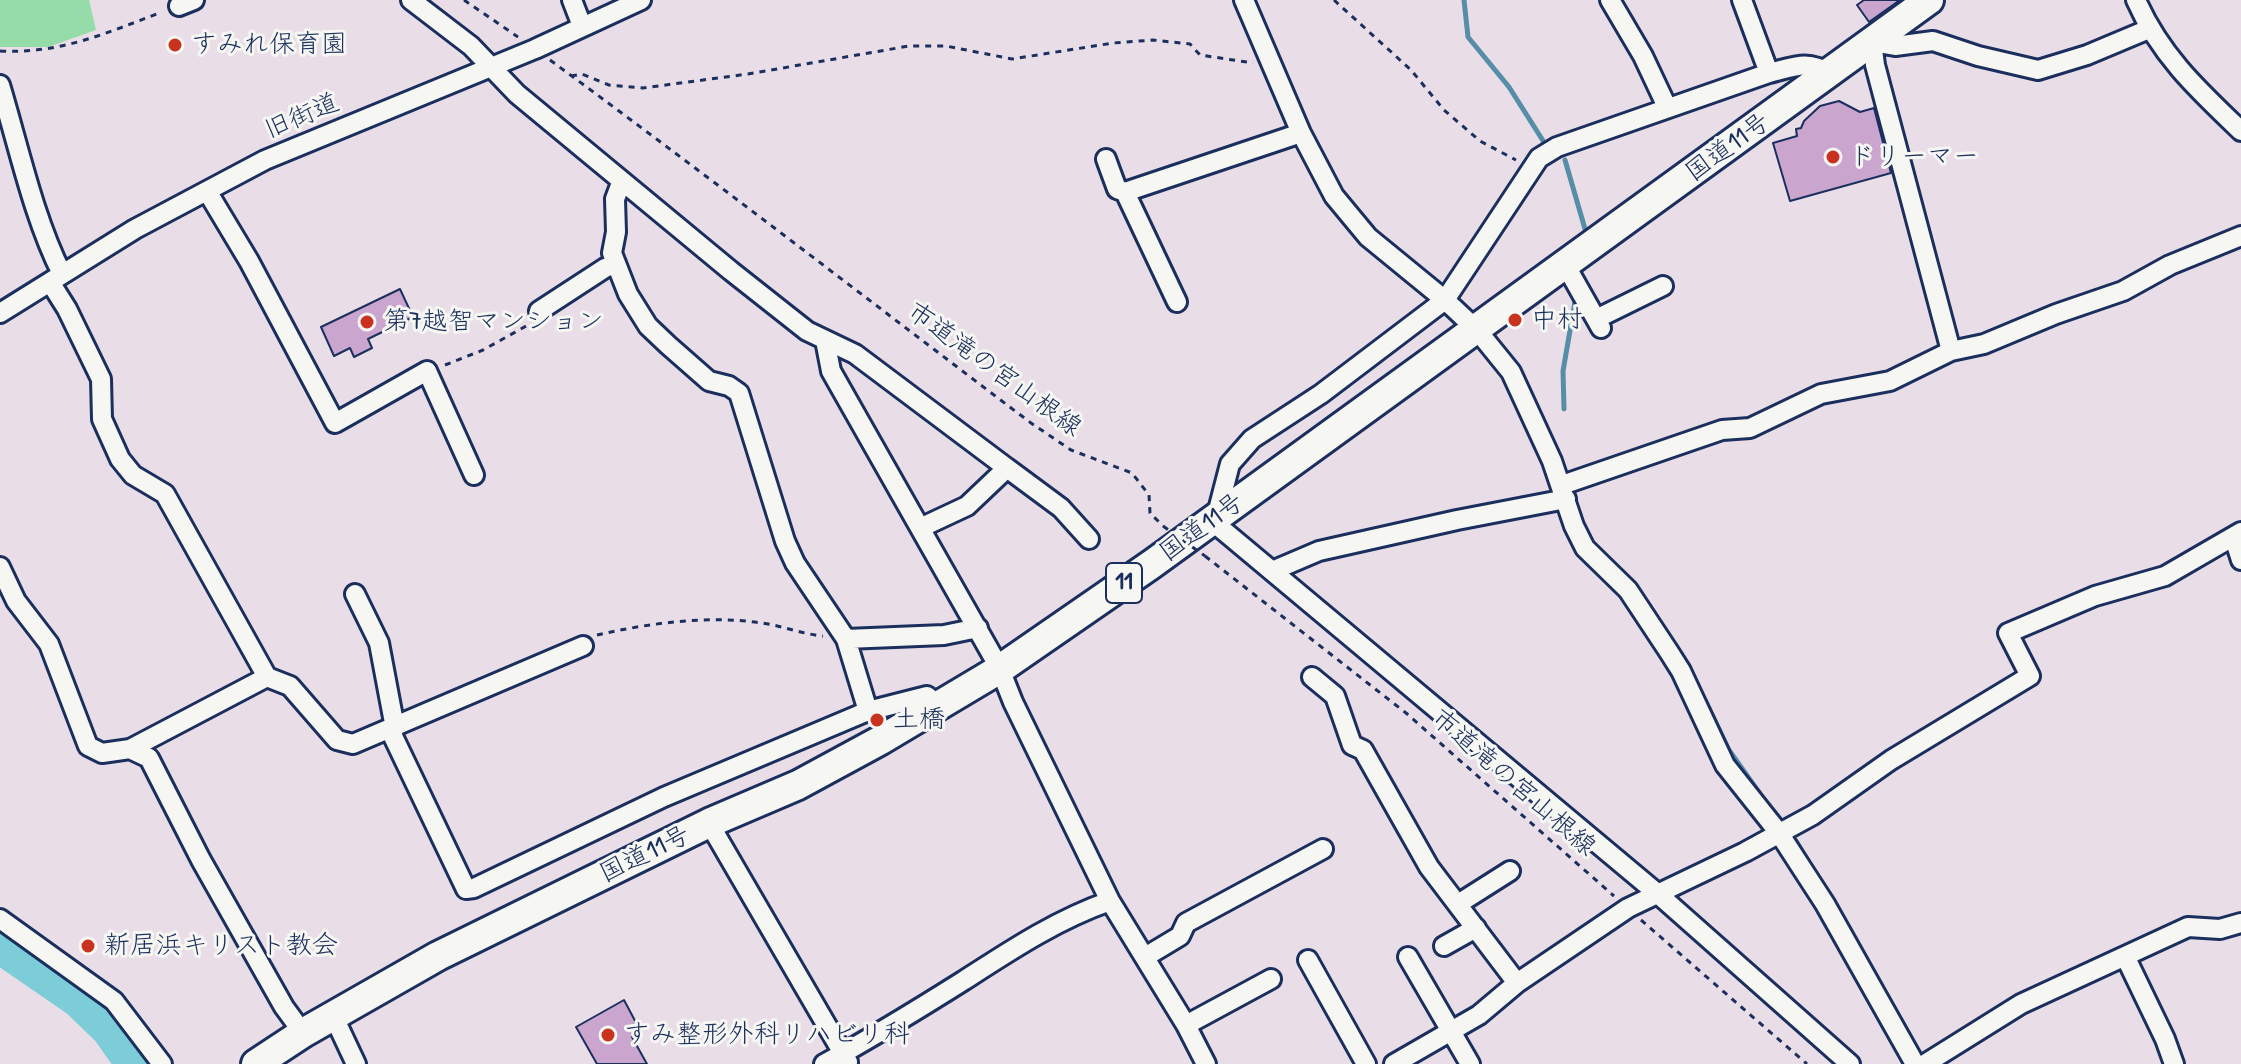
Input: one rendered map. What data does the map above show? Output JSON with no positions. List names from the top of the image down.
{
  "streets": {
    "highway": ["国道11号", "11"],
    "street": ["旧街道"],
    "path": ["市道滝の宮山根線"]
  },
  "crossings": [
    ["旧街道", "市道滝の宮山根線"]
  ],
  "places": [
    "すみれ保育園",
    "ドリーマー",
    "中村",
    "第7越智マンション",
    "土橋",
    "新居浜キリスト教会",
    "すみ整形外科リハビリ科"
  ]
}
